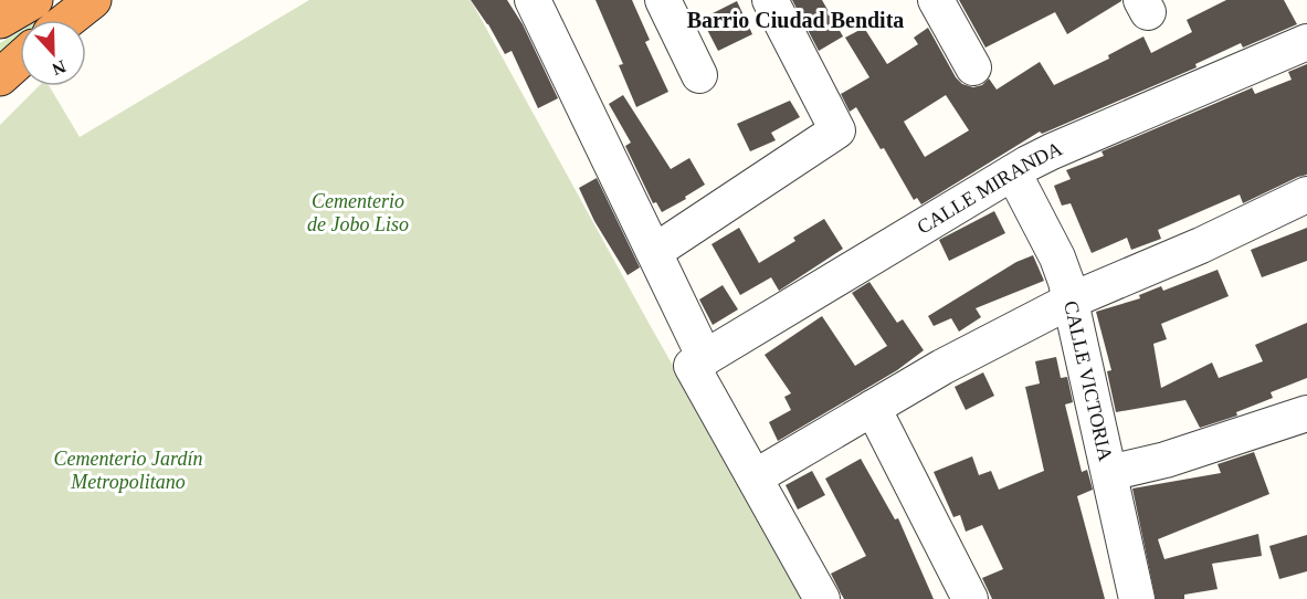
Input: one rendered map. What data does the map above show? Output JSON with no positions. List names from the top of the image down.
{
  "streets": {
    "street": ["CALLE MIRANDA", "CALLE VICTORIA"]
  },
  "crossings": [
    ["CALLE MIRANDA", "CALLE VICTORIA"]
  ],
  "districts": ["Barrio Ciudad Bendita"],
  "parks": ["Cementerio de Jobo Liso", "Cementerio Jardín Metropolitano"],
  "north": "bottom"
}
